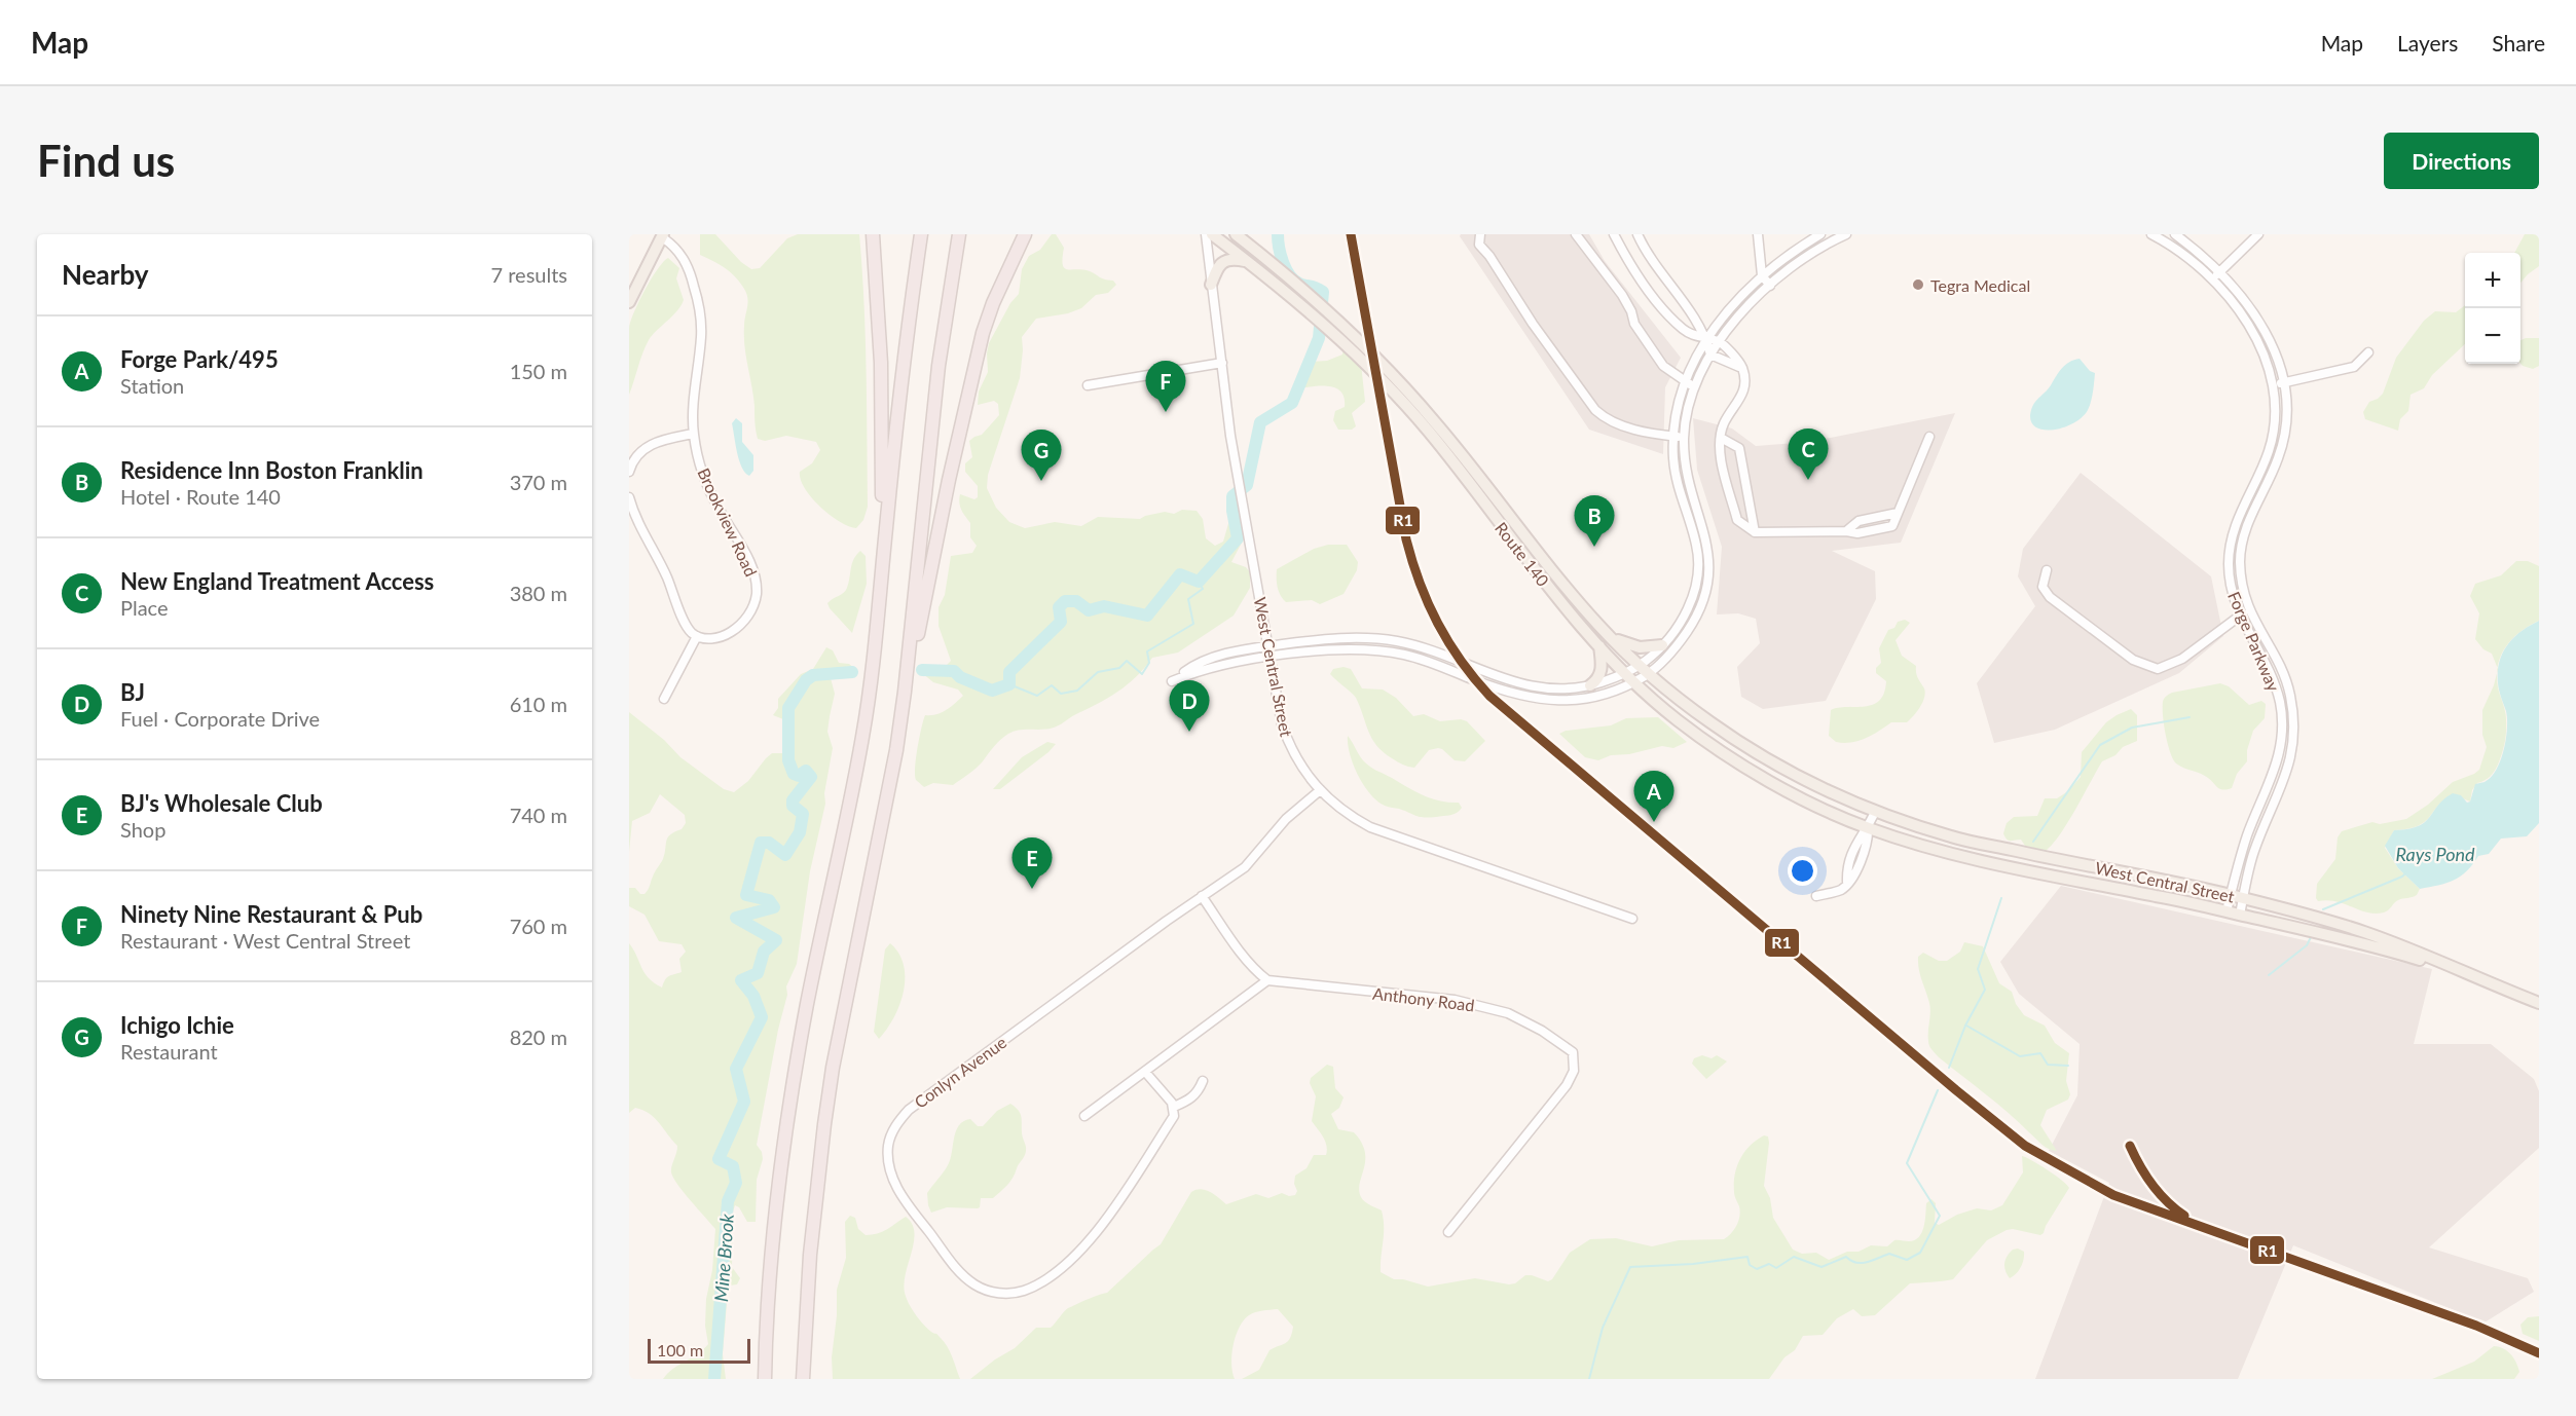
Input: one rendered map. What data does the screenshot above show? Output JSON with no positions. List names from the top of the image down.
{
  "streets": {
    "main road": ["Route 140", "West Central Street"],
    "street": [
      "Brookview Road",
      "Forge Parkway",
      "Anthony Road",
      "Conlyn Avenue"
    ]
  },
  "crossings": [
    ["Route 140", "West Central Street"],
    ["Forge Parkway", "West Central Street"],
    ["West Central Street", "Conlyn Avenue"]
  ],
  "water": ["Rays Pond", "Mine Brook"],
  "places": ["Tegra Medical"],
  "lines": ["transit line R1"],
  "scale_bar": "100 m",
  "page": {
    "header": "Map",
    "nav": ["Map", "Layers", "Share"],
    "buttons": "Directions",
    "title": "Find us",
    "heading": ["Nearby", "7 results"],
    "map_buttons": ["+", "−"],
    "list": [
      {
        "mark": "A",
        "name": "Forge Park/495",
        "note": "Station",
        "value": "150 m"
      },
      {
        "mark": "B",
        "name": "Residence Inn Boston Franklin",
        "note": "Hotel · Route 140",
        "value": "370 m"
      },
      {
        "mark": "C",
        "name": "New England Treatment Access",
        "note": "Place",
        "value": "380 m"
      },
      {
        "mark": "D",
        "name": "BJ",
        "note": "Fuel · Corporate Drive",
        "value": "610 m"
      },
      {
        "mark": "E",
        "name": "BJ's Wholesale Club",
        "note": "Shop",
        "value": "740 m"
      },
      {
        "mark": "F",
        "name": "Ninety Nine Restaurant & Pub",
        "note": "Restaurant · West Central Street",
        "value": "760 m"
      },
      {
        "mark": "G",
        "name": "Ichigo Ichie",
        "note": "Restaurant",
        "value": "820 m"
      }
    ],
    "pins": [
      "F",
      "C",
      "G",
      "B",
      "D",
      "A",
      "E"
    ],
    "scale": "100 m"
  }
}
